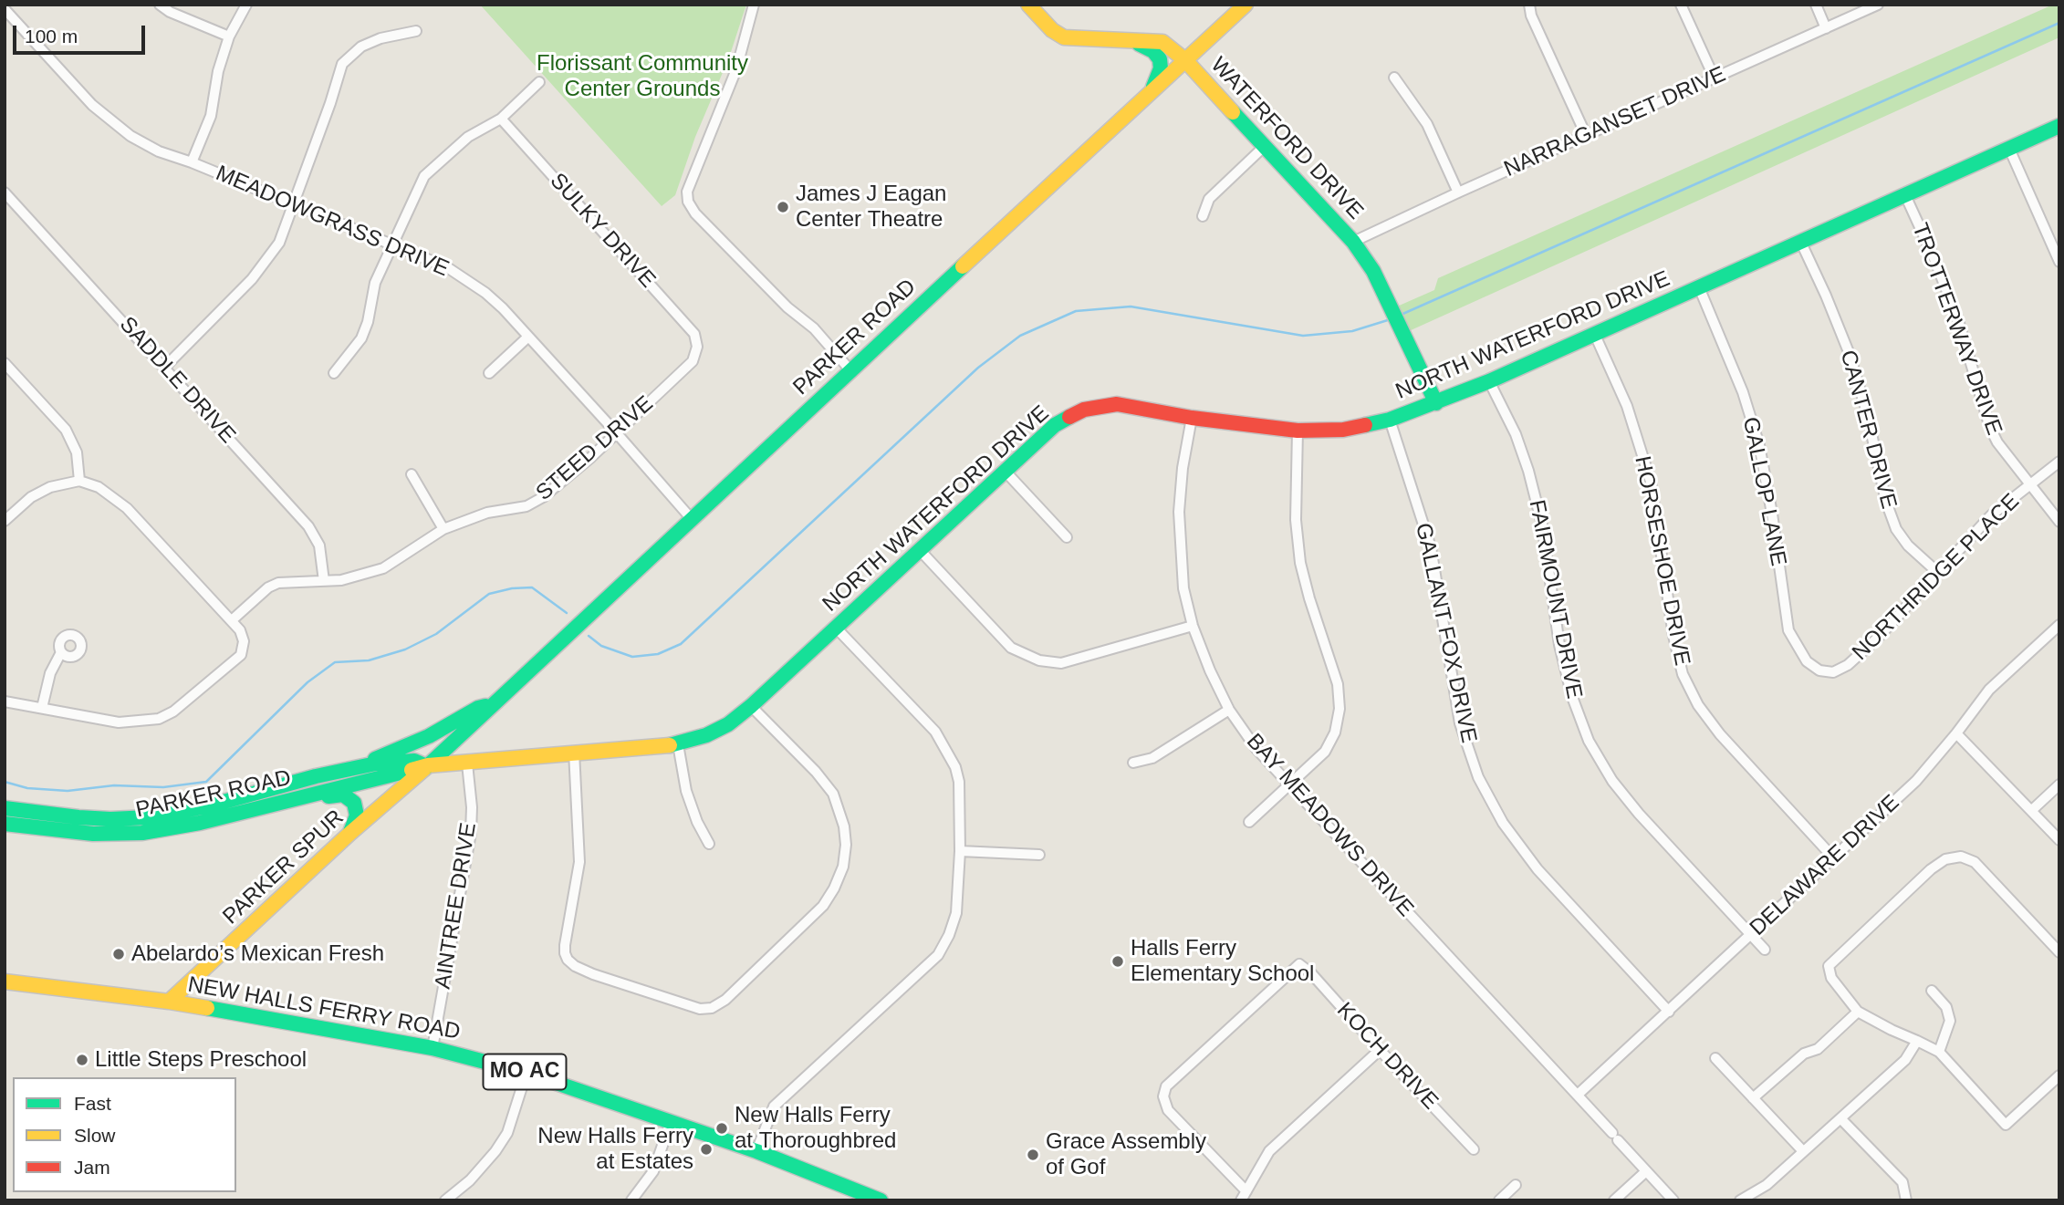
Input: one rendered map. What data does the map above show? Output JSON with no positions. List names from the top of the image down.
{
  "streets": {
    "main road": [
      "WATERFORD DRIVE",
      "NORTH WATERFORD DRIVE",
      "PARKER ROAD",
      "PARKER SPUR",
      "NEW HALLS FERRY ROAD",
      "MO AC"
    ],
    "street": [
      "NARRAGANSET DRIVE",
      "MEADOWGRASS DRIVE",
      "SULKY DRIVE",
      "TROTTERWAY DRIVE",
      "SADDLE DRIVE",
      "CANTER DRIVE",
      "STEED DRIVE",
      "GALLOP LANE",
      "HORSESHOE DRIVE",
      "NORTHRIDGE PLACE",
      "FAIRMOUNT DRIVE",
      "GALLANT FOX DRIVE",
      "BAY MEADOWS DRIVE",
      "DELAWARE DRIVE",
      "AINTREE DRIVE",
      "KOCH DRIVE"
    ]
  },
  "crossings": [
    ["NARRAGANSET DRIVE", "WATERFORD DRIVE"],
    ["WATERFORD DRIVE", "NORTH WATERFORD DRIVE"],
    ["WATERFORD DRIVE", "PARKER ROAD"],
    ["MEADOWGRASS DRIVE", "PARKER ROAD"],
    ["MEADOWGRASS DRIVE", "STEED DRIVE"],
    ["SULKY DRIVE", "STEED DRIVE"],
    ["TROTTERWAY DRIVE", "NORTH WATERFORD DRIVE"],
    ["TROTTERWAY DRIVE", "NORTHRIDGE PLACE"],
    ["NORTH WATERFORD DRIVE", "PARKER ROAD"],
    ["NORTH WATERFORD DRIVE", "CANTER DRIVE"],
    ["NORTH WATERFORD DRIVE", "GALLOP LANE"],
    ["NORTH WATERFORD DRIVE", "HORSESHOE DRIVE"],
    ["NORTH WATERFORD DRIVE", "FAIRMOUNT DRIVE"],
    ["NORTH WATERFORD DRIVE", "GALLANT FOX DRIVE"],
    ["NORTH WATERFORD DRIVE", "BAY MEADOWS DRIVE"],
    ["NORTH WATERFORD DRIVE", "PARKER SPUR"],
    ["NORTH WATERFORD DRIVE", "AINTREE DRIVE"],
    ["PARKER ROAD", "PARKER SPUR"],
    ["SADDLE DRIVE", "STEED DRIVE"],
    ["CANTER DRIVE", "NORTHRIDGE PLACE"],
    ["GALLOP LANE", "NORTHRIDGE PLACE"],
    ["HORSESHOE DRIVE", "DELAWARE DRIVE"],
    ["FAIRMOUNT DRIVE", "DELAWARE DRIVE"],
    ["GALLANT FOX DRIVE", "DELAWARE DRIVE"],
    ["BAY MEADOWS DRIVE", "DELAWARE DRIVE"],
    ["PARKER SPUR", "NEW HALLS FERRY ROAD"],
    ["AINTREE DRIVE", "NEW HALLS FERRY ROAD"]
  ],
  "parks": ["Florissant Community Center Grounds"],
  "places": [
    "James J Eagan Center Theatre",
    "Abelardo’s Mexican Fresh",
    "Halls Ferry Elementary School",
    "Little Steps Preschool",
    "New Halls Ferry at Thoroughbred",
    "New Halls Ferry at Estates",
    "Grace Assembly of Gof"
  ],
  "legend": ["Fast", "Slow", "Jam"],
  "scale_bar": "100 m"
}
